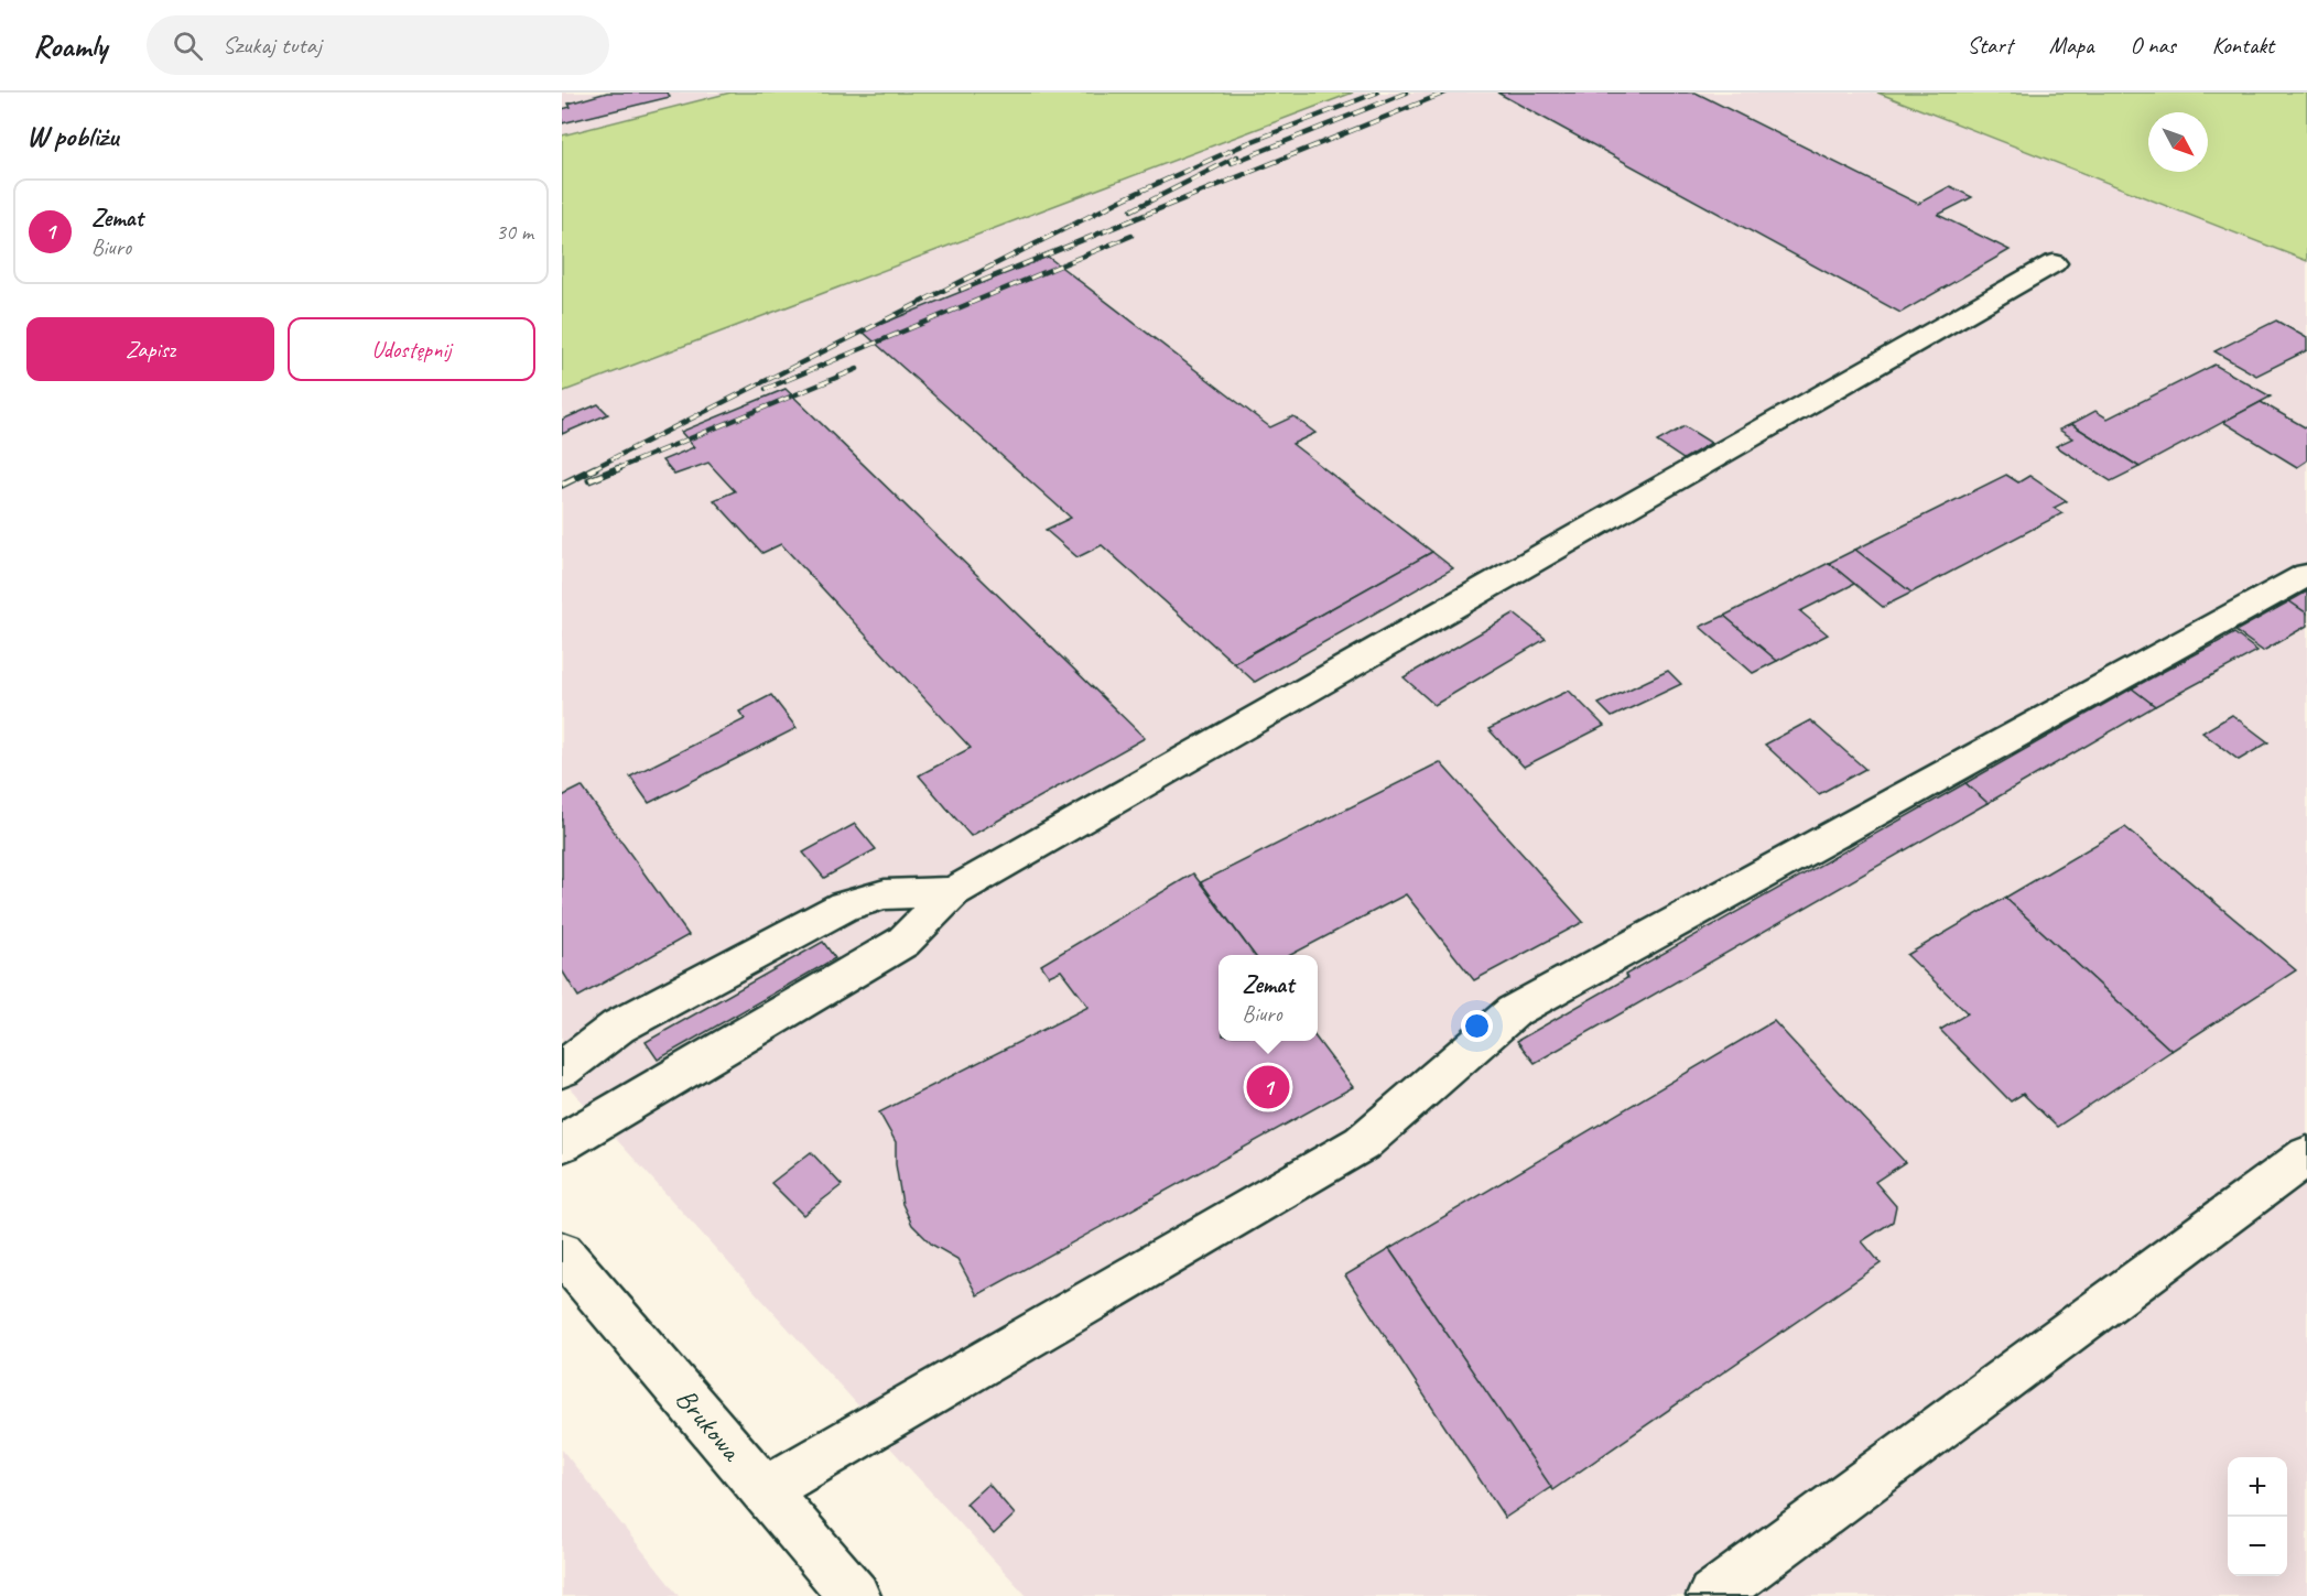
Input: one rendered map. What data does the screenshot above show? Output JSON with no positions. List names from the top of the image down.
{
  "streets": {
    "street": ["Brukowa"]
  },
  "north": "bottom right",
  "page": {
    "header": "Roamly",
    "search": "Szukaj tutaj",
    "nav": [
      "Start",
      "Mapa",
      "O nas",
      "Kontakt"
    ],
    "heading": "W pobliżu",
    "list": [
      {
        "mark": "1",
        "name": "Zemat",
        "note": "Biuro",
        "value": "30 m"
      }
    ],
    "buttons": ["Zapisz", "Udostępnij"],
    "popup": ["Zemat", "Biuro"],
    "pins": "1",
    "map_buttons": ["+", "−"]
  }
}
